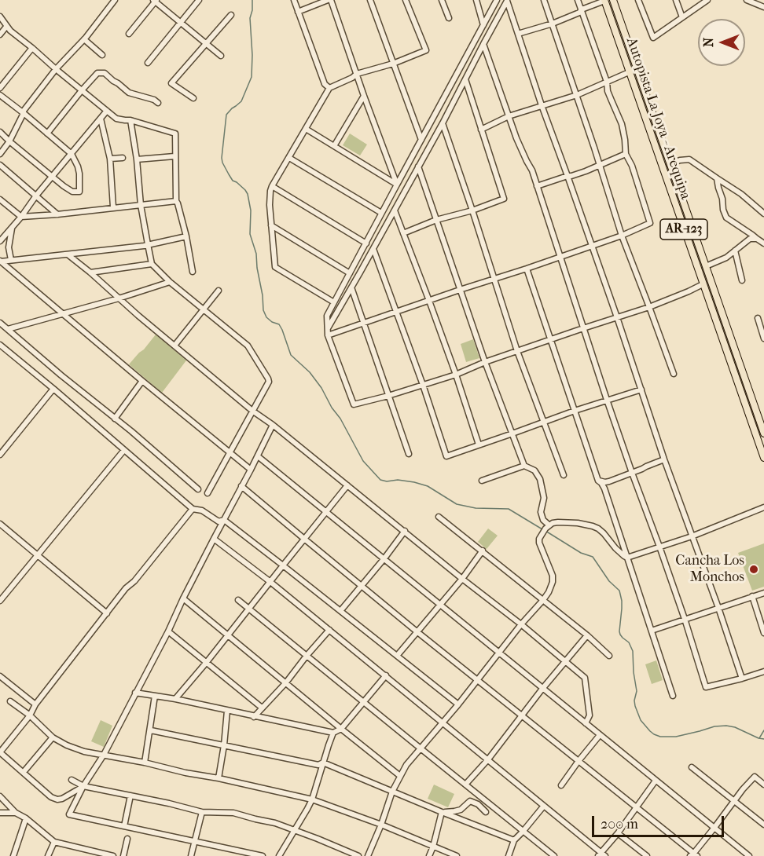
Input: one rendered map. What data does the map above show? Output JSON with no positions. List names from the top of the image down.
{
  "streets": {
    "main road": ["Autopista La Joya - Arequipa", "AR-123"]
  },
  "places": ["Cancha Los Monchos"],
  "scale_bar": "200 m",
  "north": "left"
}
